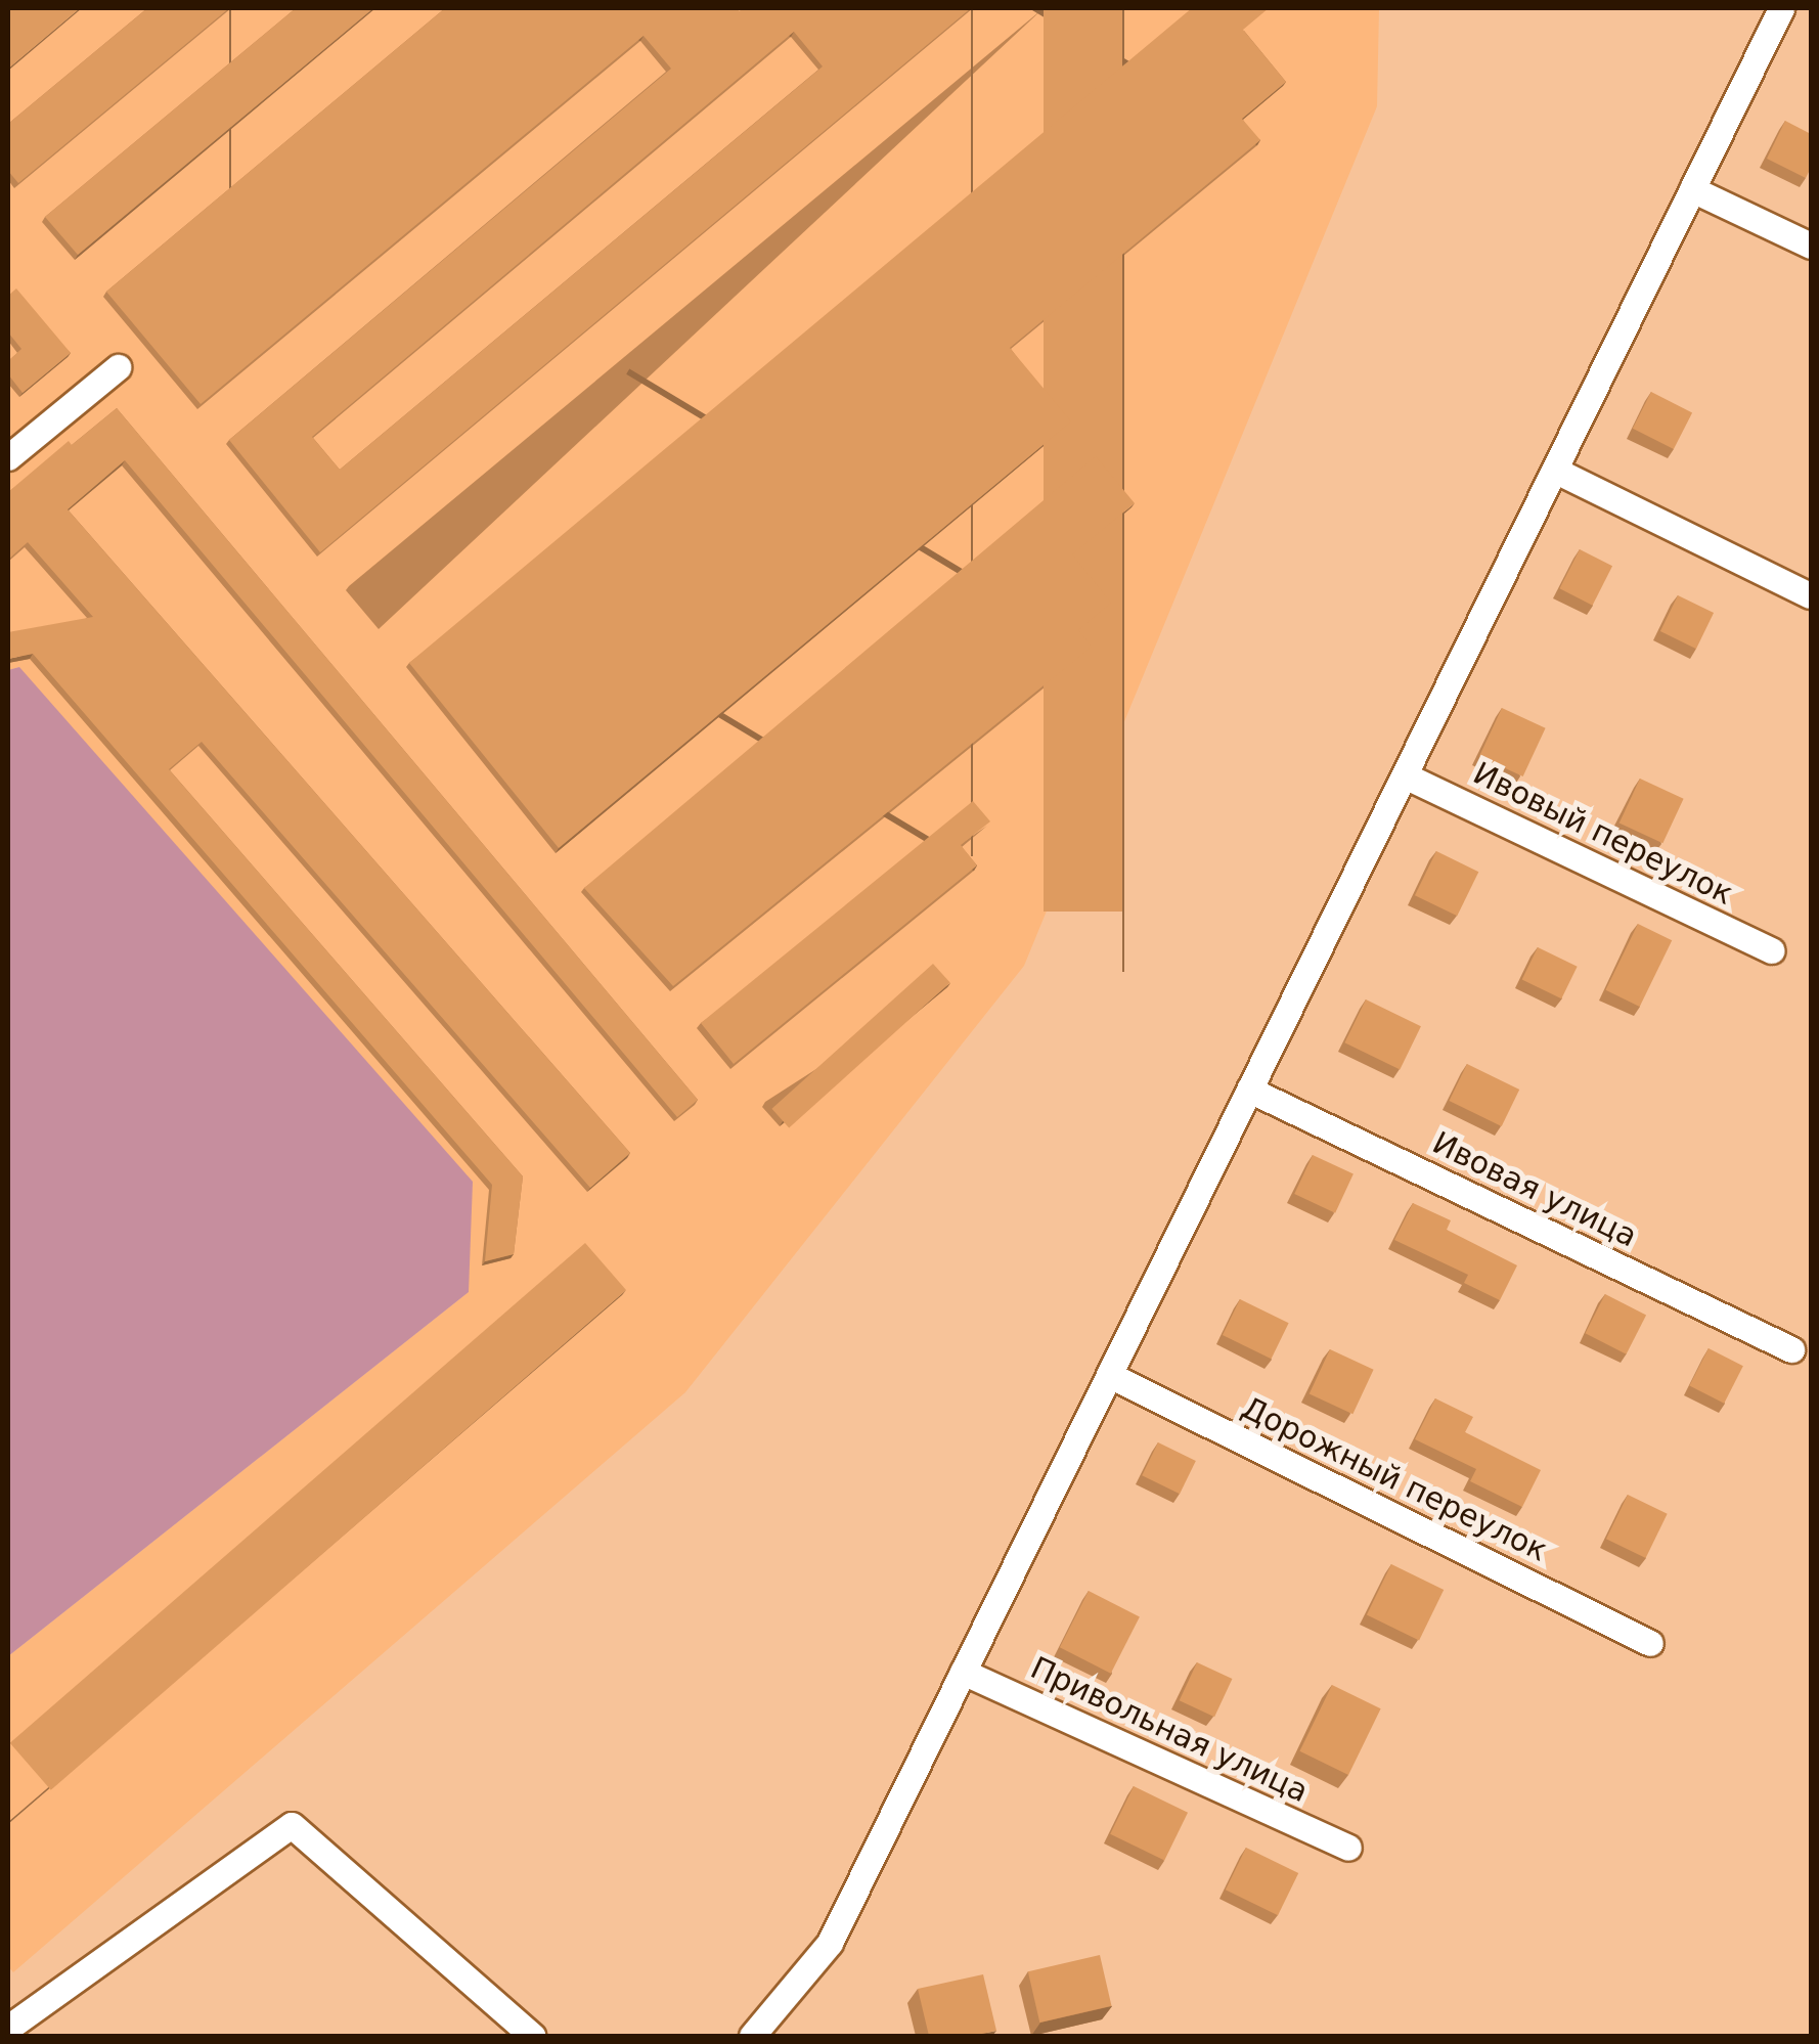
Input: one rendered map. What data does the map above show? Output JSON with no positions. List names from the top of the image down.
{
  "streets": {
    "street": [
      "Ивовый переулок",
      "Ивовая улица",
      "Дорожный переулок",
      "Привольная улица"
    ]
  }
}
